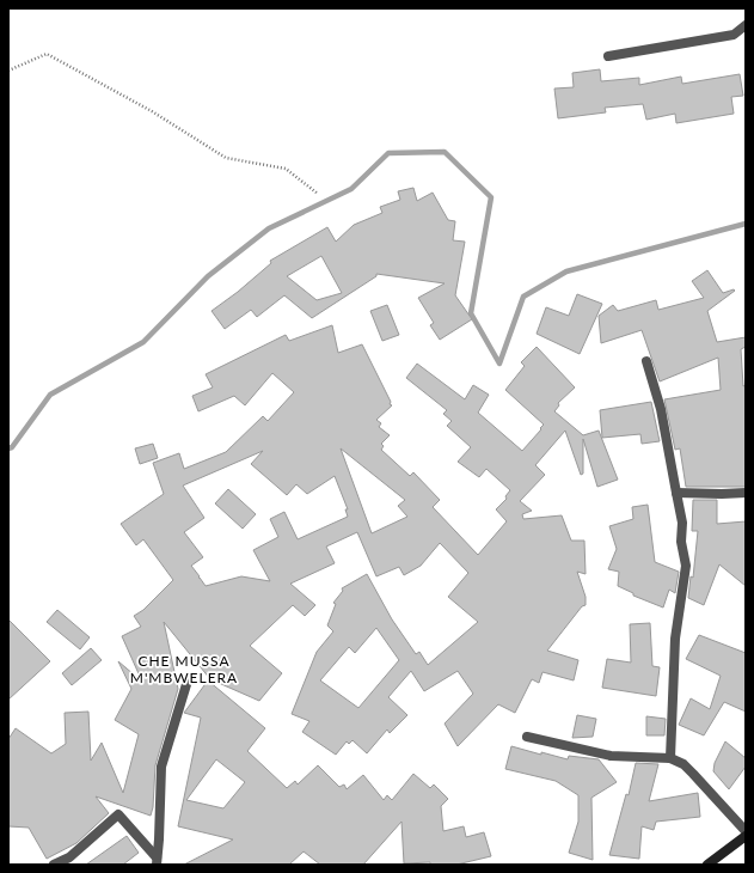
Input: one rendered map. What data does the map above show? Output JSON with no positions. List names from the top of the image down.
{
  "districts": ["CHE MUSSA M'MBWELERA"]
}
